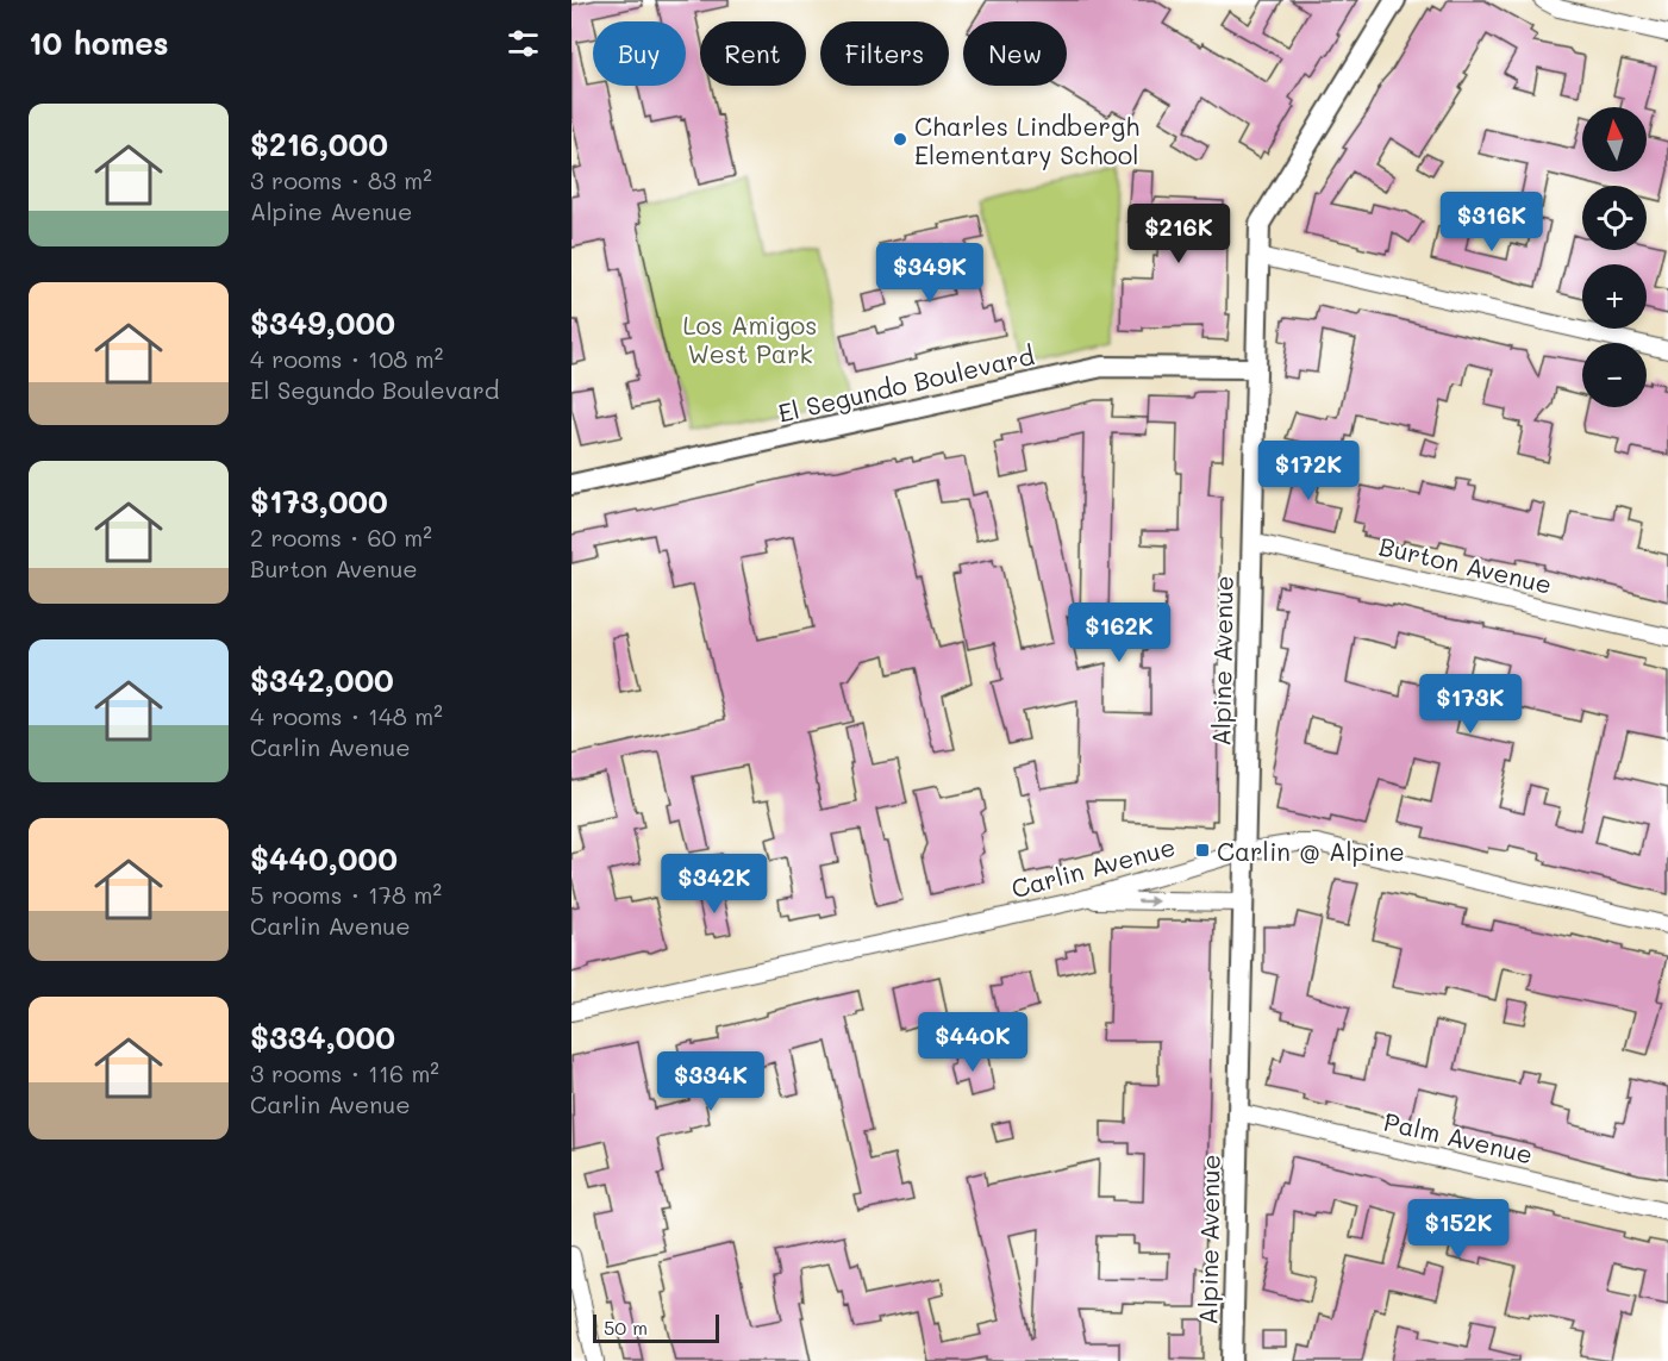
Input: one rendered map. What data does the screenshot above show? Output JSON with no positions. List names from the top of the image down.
{
  "streets": {
    "street": [
      "El Segundo Boulevard",
      "Burton Avenue",
      "Alpine Avenue",
      "Carlin Avenue",
      "Palm Avenue"
    ]
  },
  "crossings": [
    ["El Segundo Boulevard", "Alpine Avenue"],
    ["Burton Avenue", "Alpine Avenue"],
    ["Alpine Avenue", "Carlin Avenue"],
    ["Alpine Avenue", "Palm Avenue"]
  ],
  "parks": ["Los Amigos West Park"],
  "places": {
    "other": ["Charles Lindbergh Elementary School"],
    "transit": ["Carlin @ Alpine"]
  },
  "scale_bar": "50 m",
  "north": "top",
  "page": {
    "heading": "10 homes",
    "chip": [
      "Buy",
      "Rent",
      "Filters",
      "New"
    ],
    "list": [
      {
        "name": "$216,000",
        "note": "3 rooms · 83 m² · Alpine Avenue"
      },
      {
        "name": "$349,000",
        "note": "4 rooms · 108 m² · El Segundo Boulevard"
      },
      {
        "name": "$173,000",
        "note": "2 rooms · 60 m² · Burton Avenue"
      },
      {
        "name": "$342,000",
        "note": "4 rooms · 148 m² · Carlin Avenue"
      },
      {
        "name": "$440,000",
        "note": "5 rooms · 178 m² · Carlin Avenue"
      },
      {
        "name": "$334,000",
        "note": "3 rooms · 116 m² · Carlin Avenue"
      }
    ],
    "map_buttons": ["+", "−"],
    "price": [
      "$316K",
      "$216K",
      "$349K",
      "$172K",
      "$162K",
      "$173K",
      "$342K",
      "$440K",
      "$334K",
      "$152K"
    ],
    "scale": "50 m"
  }
}
